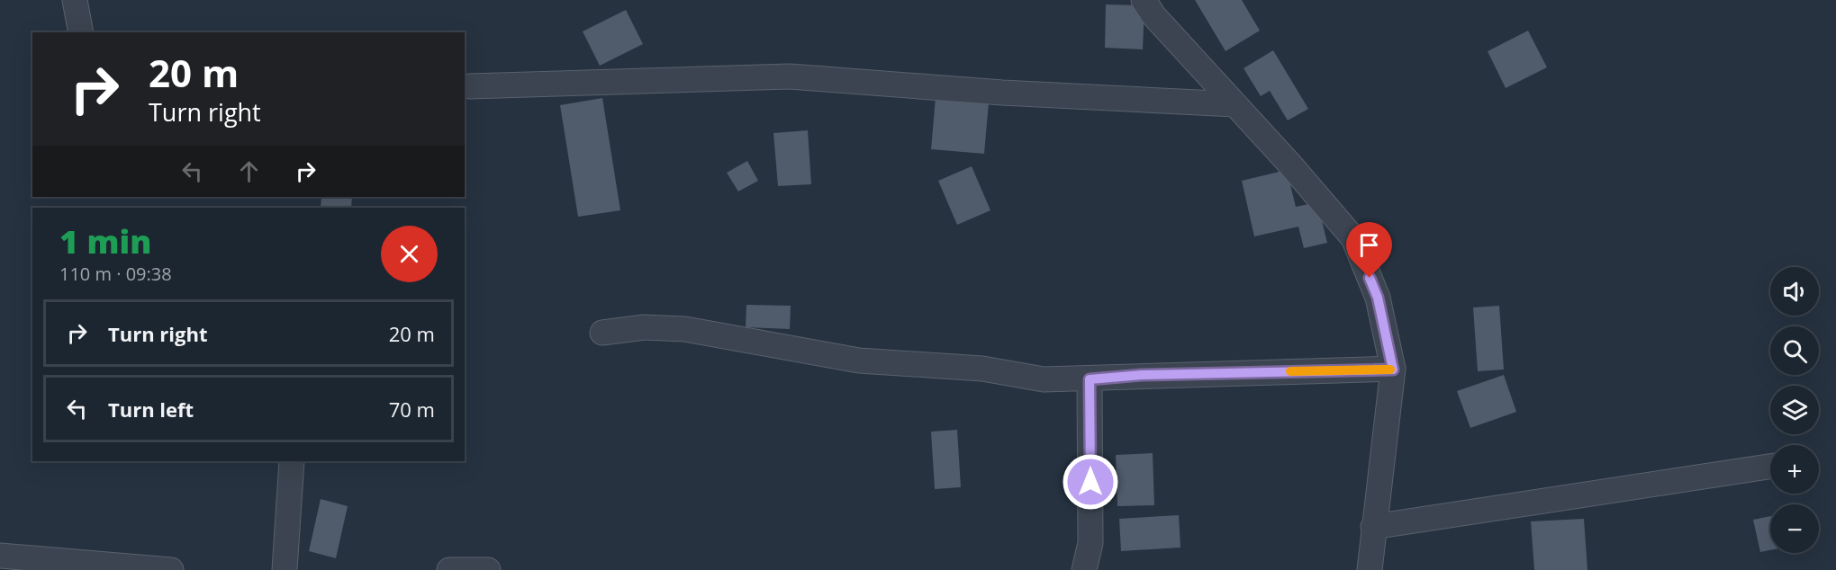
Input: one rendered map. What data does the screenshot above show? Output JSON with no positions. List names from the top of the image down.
{
  "page": {
    "turn": ["20 m", "Turn right"],
    "heading": ["1 min", "110 m · 09:38"],
    "map_buttons": ["+", "−"],
    "list": [
      {
        "name": "Turn right",
        "value": "20 m"
      },
      {
        "name": "Turn left",
        "value": "70 m"
      }
    ]
  }
}
